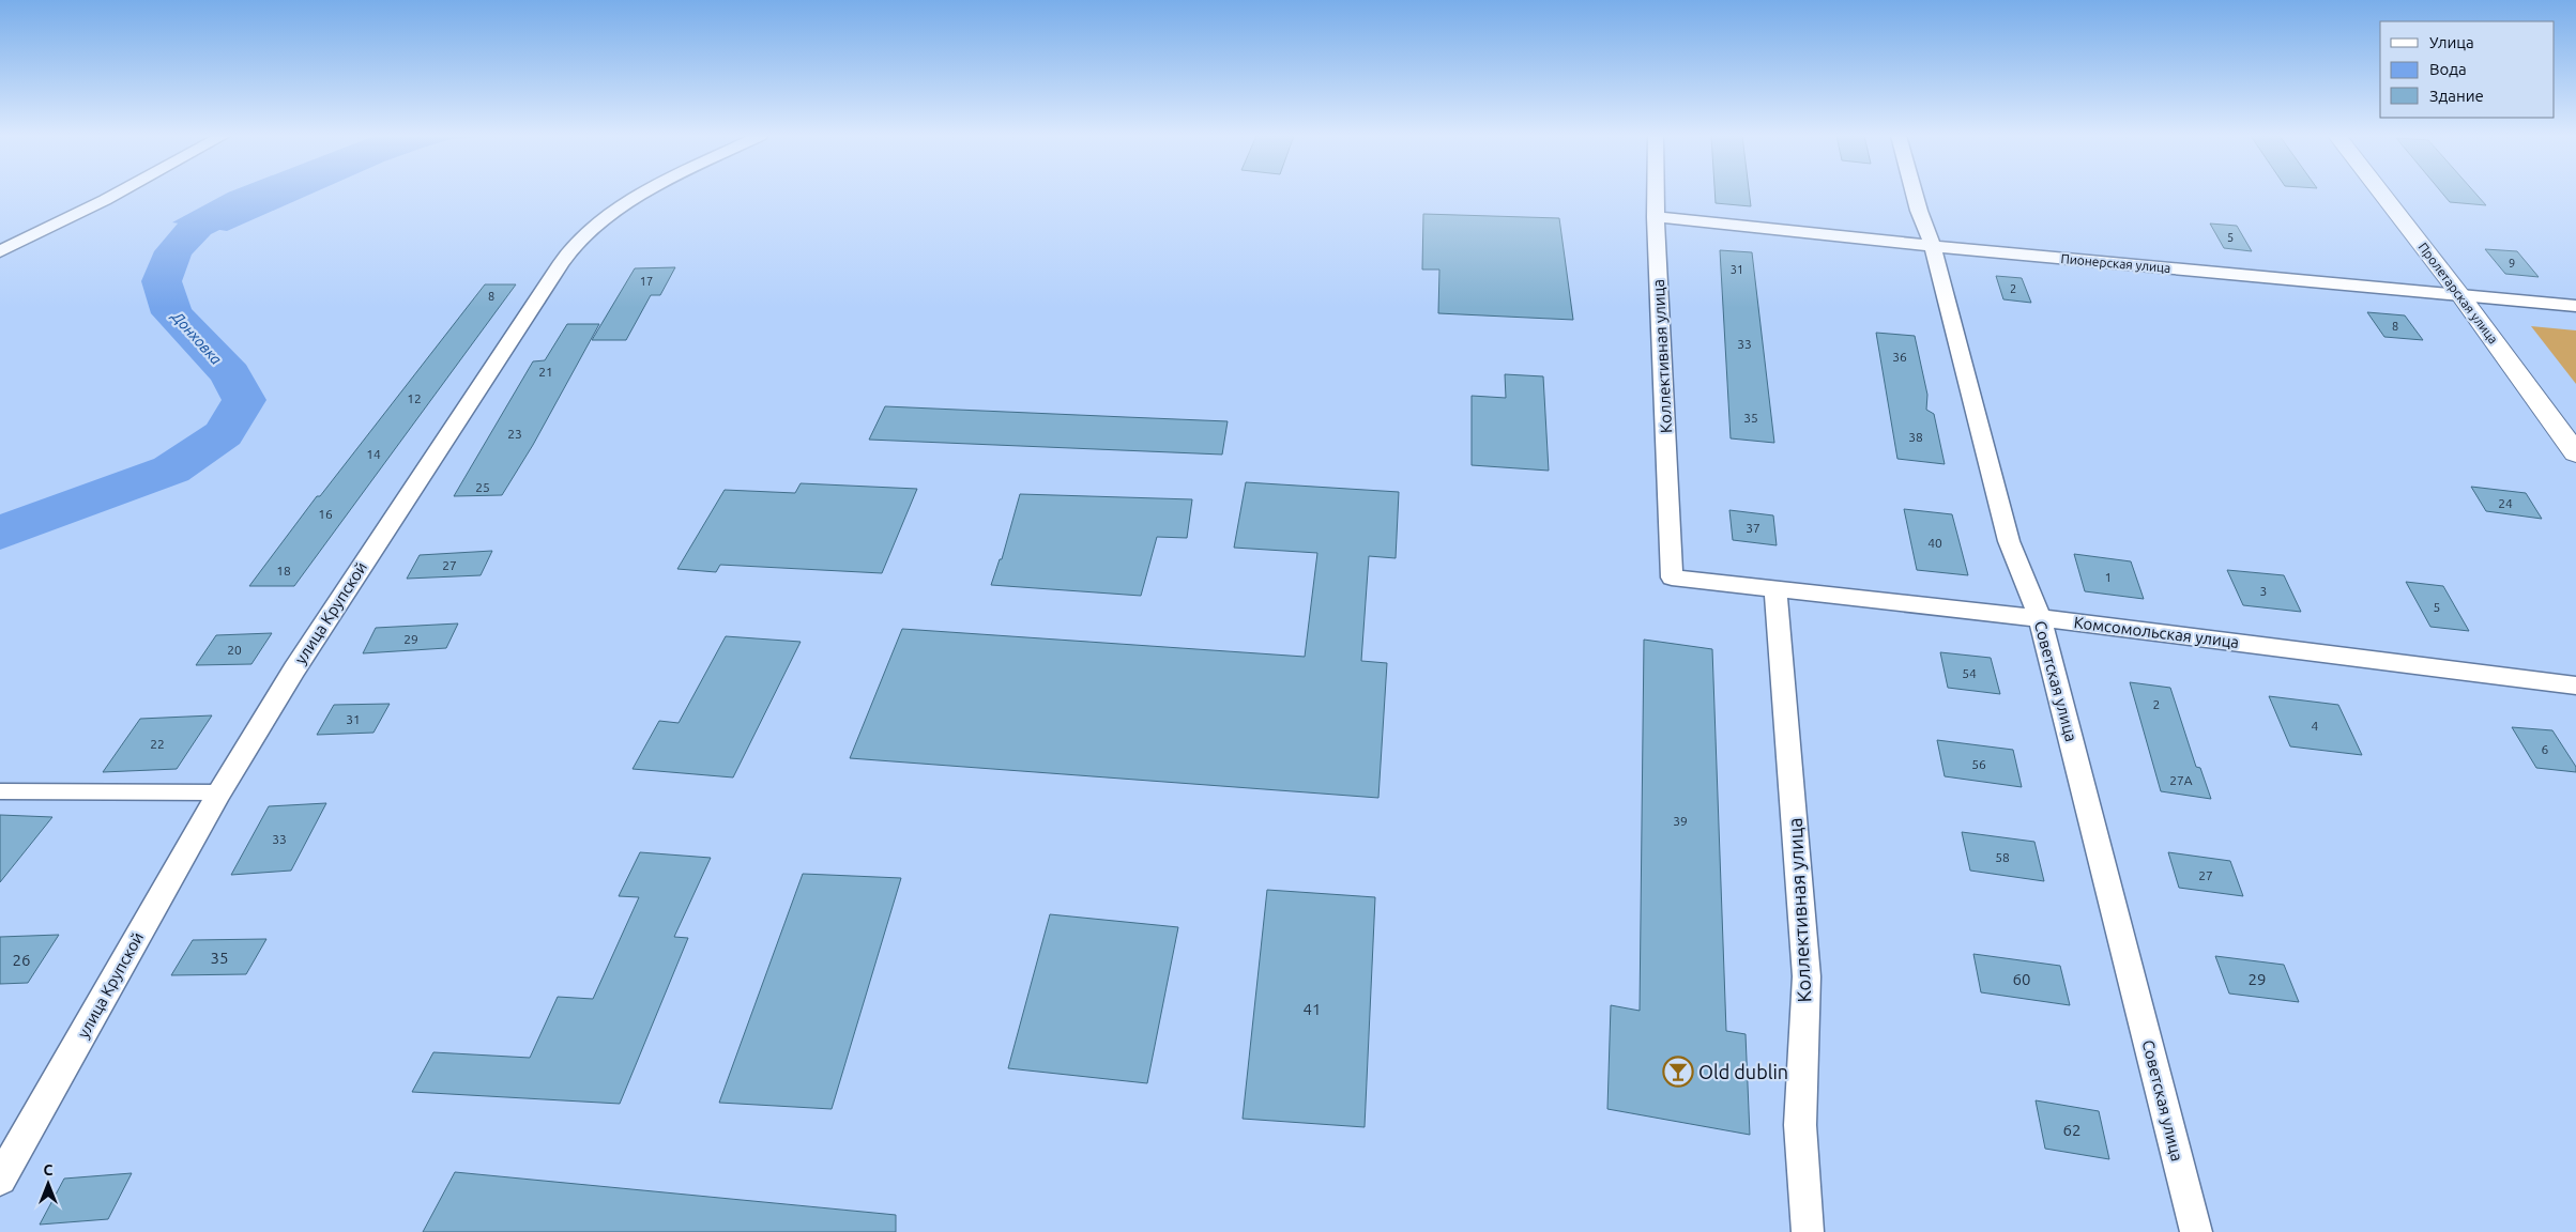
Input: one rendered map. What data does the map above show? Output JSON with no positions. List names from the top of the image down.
{
  "streets": {
    "street": [
      "Пионерская улица",
      "Пролетарская улица",
      "Коллективная улица",
      "улица Крупской",
      "Комсомольская улица",
      "Советская улица"
    ]
  },
  "crossings": [
    ["Пионерская улица", "Пролетарская улица"],
    ["Пионерская улица", "Коллективная улица"],
    ["Пионерская улица", "Советская улица"],
    ["Коллективная улица", "Комсомольская улица"],
    ["Комсомольская улица", "Советская улица"]
  ],
  "water": ["Донховка"],
  "places": {
    "bar": ["Old dublin"]
  },
  "house_numbers": [
    "5",
    "9",
    "31",
    "17",
    "2",
    "8",
    "8",
    "33",
    "36",
    "21",
    "12",
    "35",
    "23",
    "38",
    "14",
    "25",
    "24",
    "16",
    "37",
    "40",
    "27",
    "18",
    "1",
    "3",
    "5",
    "29",
    "20",
    "54",
    "2",
    "31",
    "4",
    "22",
    "6",
    "56",
    "27А",
    "39",
    "33",
    "58",
    "27",
    "35",
    "26",
    "60",
    "29",
    "41",
    "62"
  ],
  "legend": ["Улица", "Вода", "Здание"],
  "north": "top"
}
